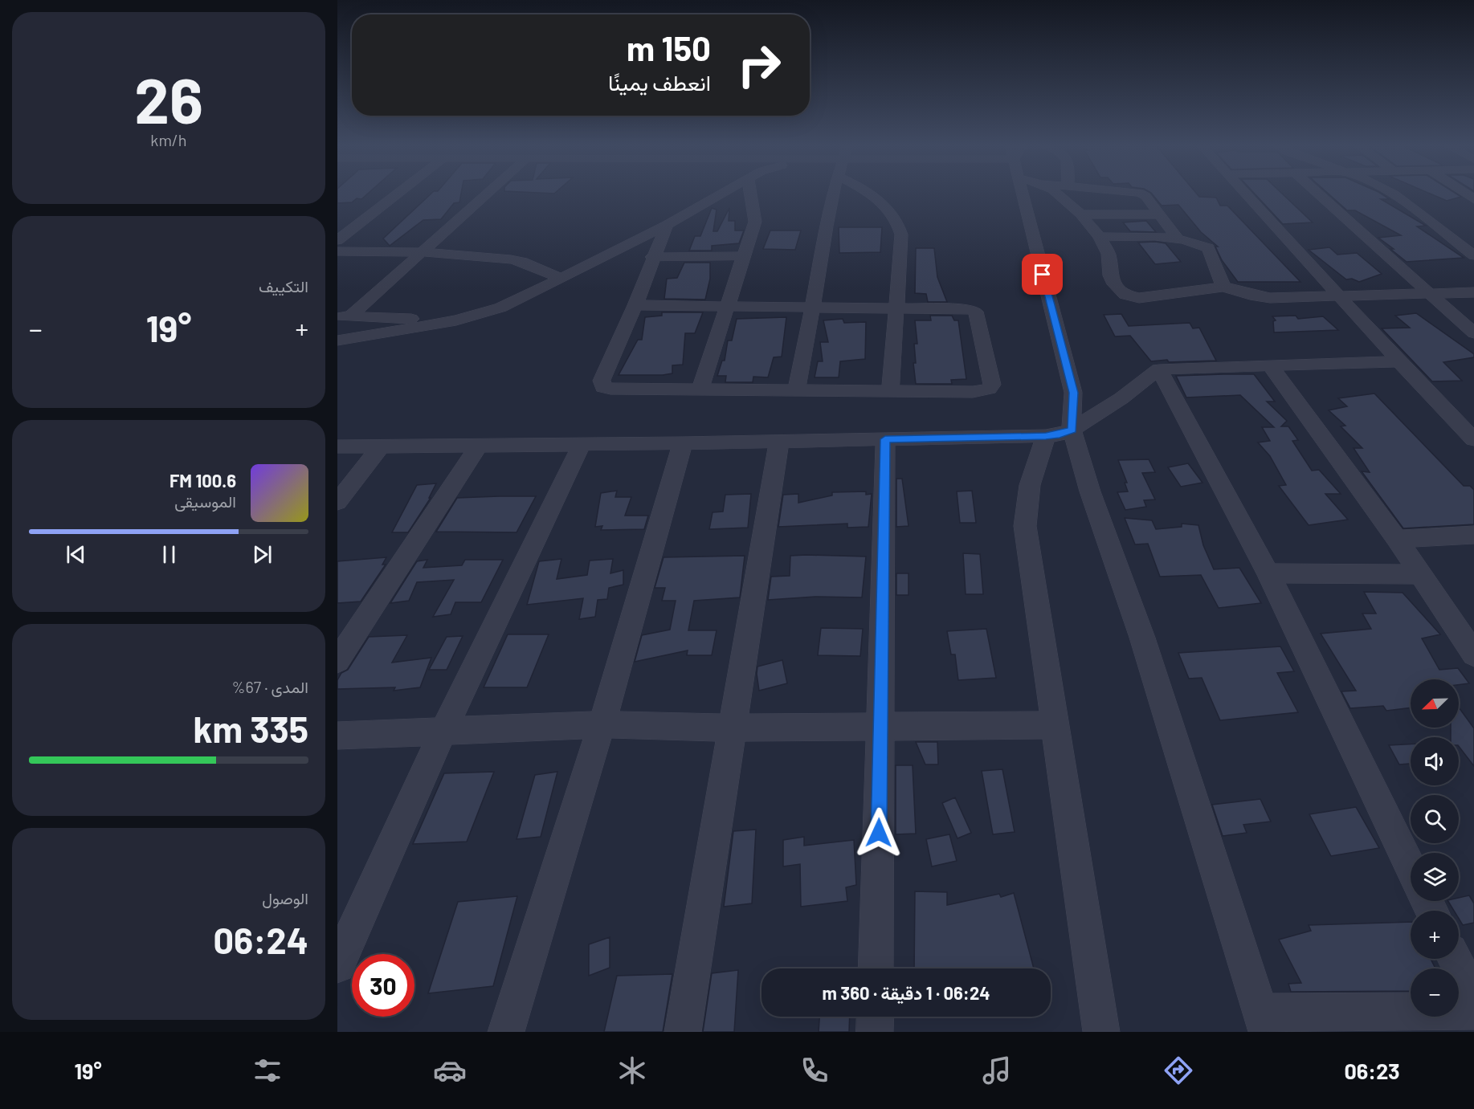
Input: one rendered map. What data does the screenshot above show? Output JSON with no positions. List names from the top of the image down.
{
  "north": "bottom left",
  "page": {
    "tile": [
      ["26", "km/h"],
      "التكييف",
      ["المدى · 67%", "335 km"],
      ["الوصول", "06:24"]
    ],
    "turn": ["150 m", "انعطف يمينًا"],
    "heat": ["−", "19°", "+"],
    "song": ["100.6 FM", "الموسيقى"],
    "map_buttons": ["+", "−"],
    "limit": "30",
    "trip": "06:24 · 1 دقيقة · 360 m",
    "tabs": ["06:23", "19°"]
  }
}
